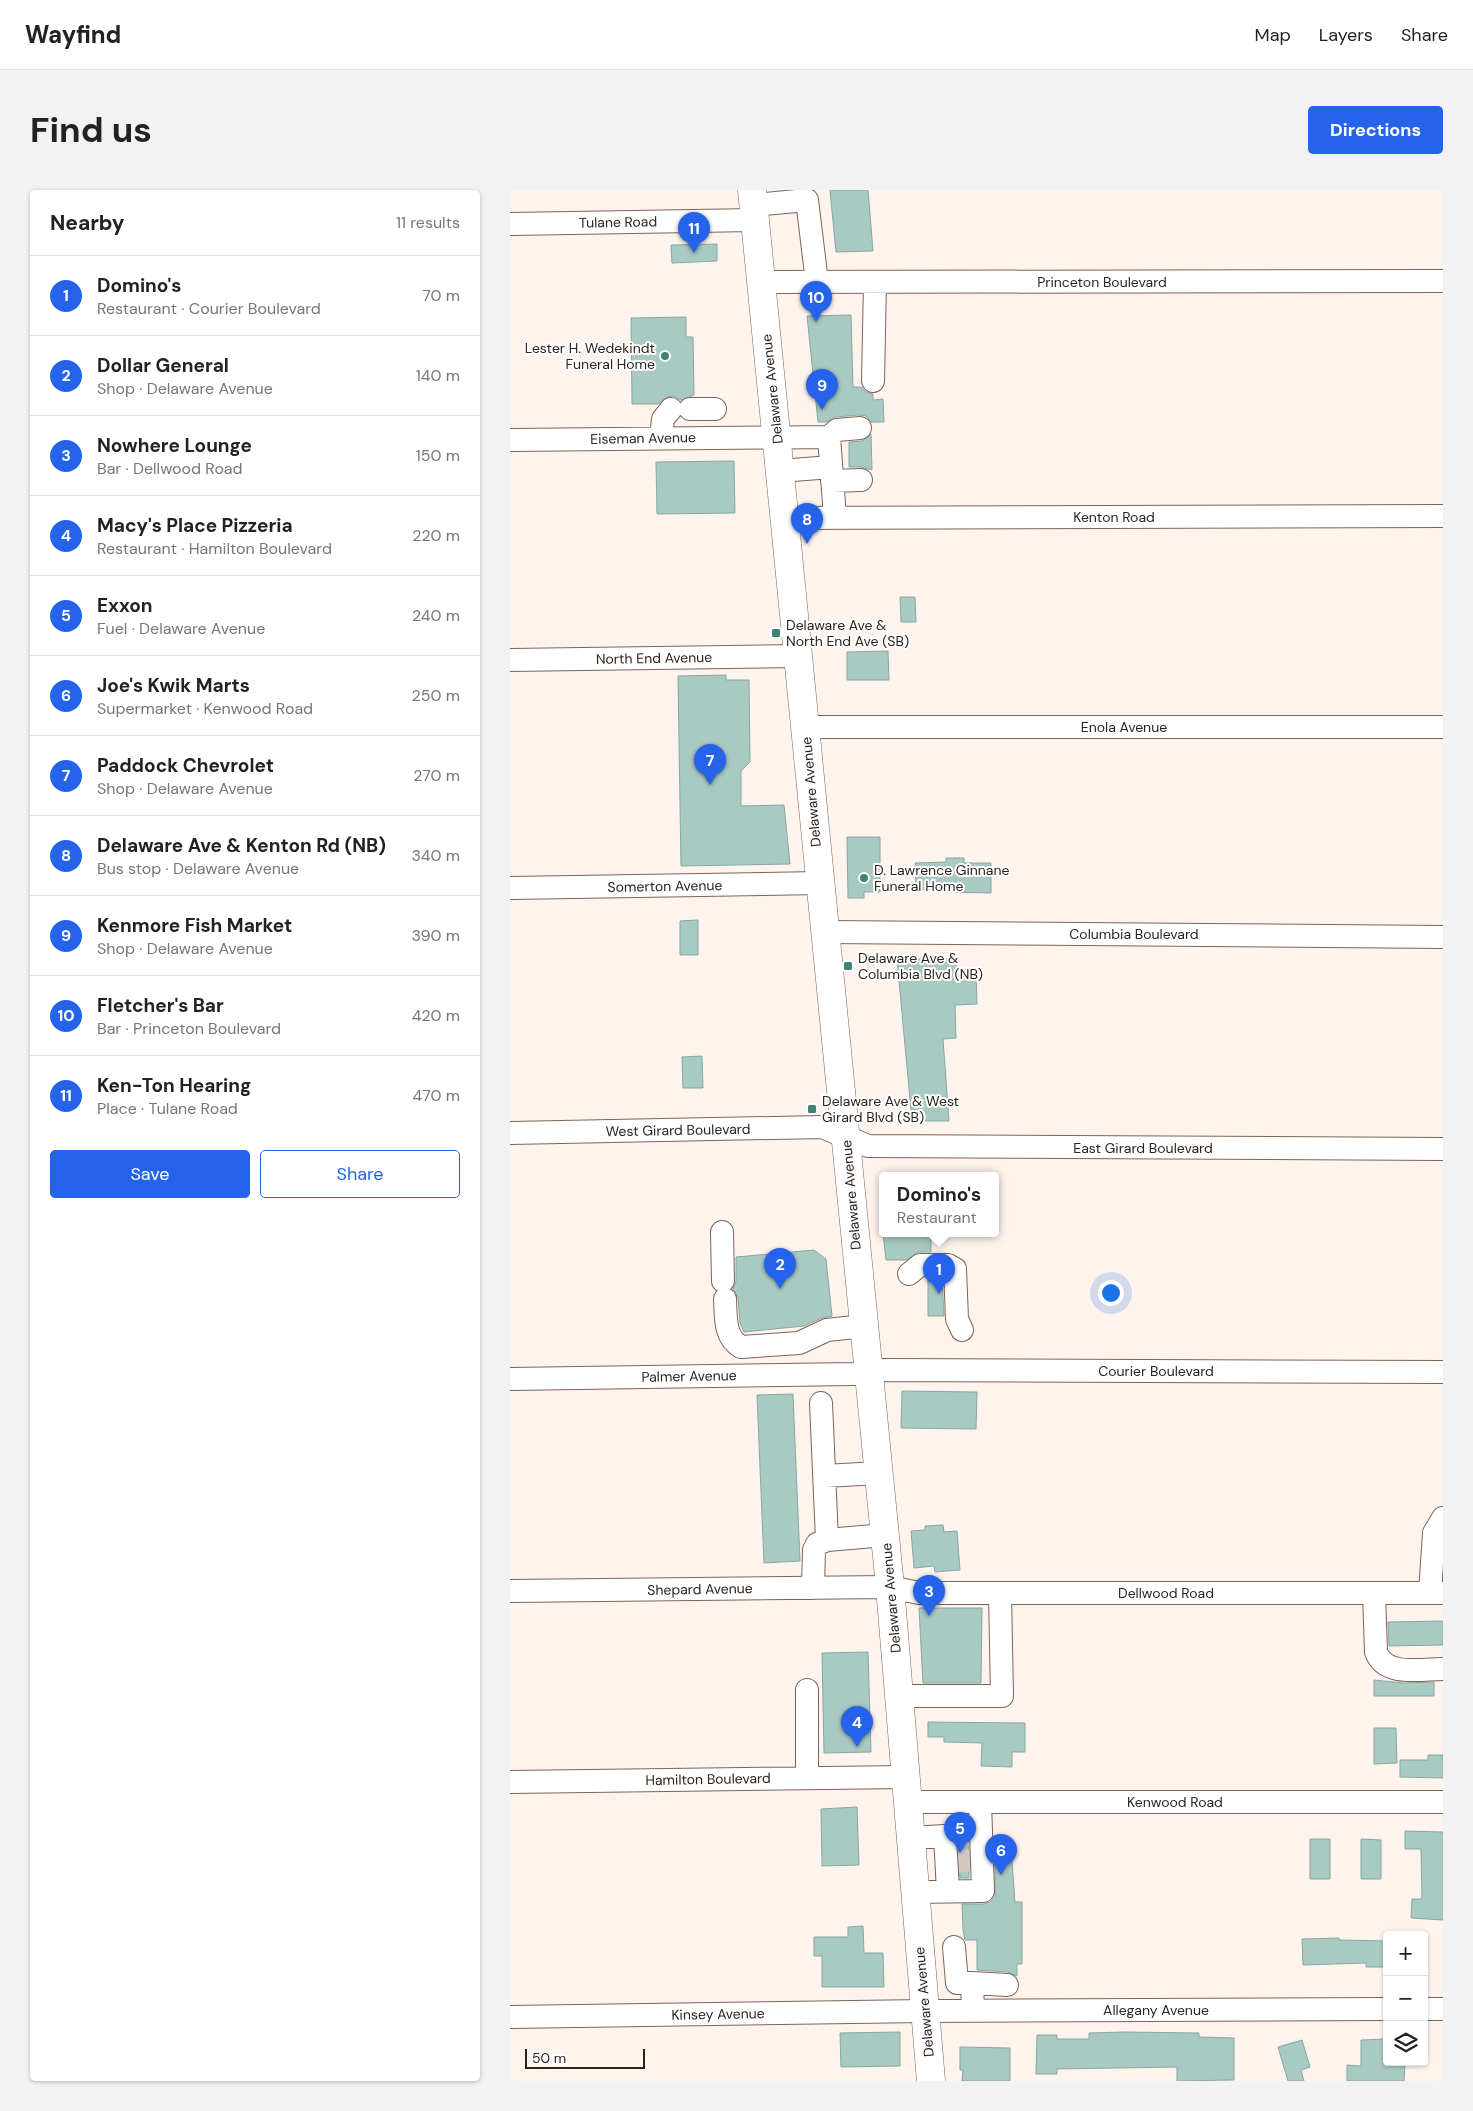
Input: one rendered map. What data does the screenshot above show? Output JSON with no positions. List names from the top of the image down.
{
  "streets": {
    "main road": ["Delaware Avenue"],
    "street": [
      "Tulane Road",
      "Princeton Boulevard",
      "Eiseman Avenue",
      "Kenton Road",
      "North End Avenue",
      "Enola Avenue",
      "Somerton Avenue",
      "Columbia Boulevard",
      "West Girard Boulevard",
      "East Girard Boulevard",
      "Courier Boulevard",
      "Palmer Avenue",
      "Shepard Avenue",
      "Dellwood Road",
      "Hamilton Boulevard",
      "Kenwood Road",
      "Allegany Avenue",
      "Kinsey Avenue"
    ]
  },
  "crossings": [
    ["Tulane Road", "Delaware Avenue"],
    ["Princeton Boulevard", "Delaware Avenue"],
    ["Delaware Avenue", "Eiseman Avenue"],
    ["Delaware Avenue", "Kenton Road"],
    ["Delaware Avenue", "North End Avenue"],
    ["Delaware Avenue", "Enola Avenue"],
    ["Delaware Avenue", "Somerton Avenue"],
    ["Delaware Avenue", "Columbia Boulevard"],
    ["Delaware Avenue", "West Girard Boulevard"],
    ["Delaware Avenue", "East Girard Boulevard"],
    ["Delaware Avenue", "Courier Boulevard"],
    ["Delaware Avenue", "Palmer Avenue"],
    ["Delaware Avenue", "Shepard Avenue"],
    ["Delaware Avenue", "Dellwood Road"],
    ["Delaware Avenue", "Hamilton Boulevard"],
    ["Delaware Avenue", "Kenwood Road"],
    ["Delaware Avenue", "Allegany Avenue"],
    ["Delaware Avenue", "Kinsey Avenue"],
    ["West Girard Boulevard", "East Girard Boulevard"],
    ["Courier Boulevard", "Palmer Avenue"],
    ["Shepard Avenue", "Dellwood Road"],
    ["Hamilton Boulevard", "Kenwood Road"],
    ["Allegany Avenue", "Kinsey Avenue"]
  ],
  "places": {
    "other": ["Lester H. Wedekindt Funeral Home", "D. Lawrence Ginnane Funeral Home"],
    "transit": ["Delaware Ave & North End Ave (SB)", "Delaware Ave & Columbia Blvd (NB)", "Delaware Ave & West Girard Blvd (SB)"]
  },
  "scale_bar": "50 m",
  "page": {
    "header": "Wayfind",
    "nav": ["Map", "Layers", "Share"],
    "buttons": [
      "Directions",
      ["Save", "Share"]
    ],
    "title": "Find us",
    "heading": ["Nearby", "11 results"],
    "pins": [
      "11",
      "10",
      "9",
      "8",
      "7",
      "2",
      "1",
      "3",
      "4",
      "5",
      "6"
    ],
    "list": [
      {
        "mark": "1",
        "name": "Domino's",
        "note": "Restaurant · Courier Boulevard",
        "value": "70 m"
      },
      {
        "mark": "2",
        "name": "Dollar General",
        "note": "Shop · Delaware Avenue",
        "value": "140 m"
      },
      {
        "mark": "3",
        "name": "Nowhere Lounge",
        "note": "Bar · Dellwood Road",
        "value": "150 m"
      },
      {
        "mark": "4",
        "name": "Macy's Place Pizzeria",
        "note": "Restaurant · Hamilton Boulevard",
        "value": "220 m"
      },
      {
        "mark": "5",
        "name": "Exxon",
        "note": "Fuel · Delaware Avenue",
        "value": "240 m"
      },
      {
        "mark": "6",
        "name": "Joe's Kwik Marts",
        "note": "Supermarket · Kenwood Road",
        "value": "250 m"
      },
      {
        "mark": "7",
        "name": "Paddock Chevrolet",
        "note": "Shop · Delaware Avenue",
        "value": "270 m"
      },
      {
        "mark": "8",
        "name": "Delaware Ave & Kenton Rd (NB)",
        "note": "Bus stop · Delaware Avenue",
        "value": "340 m"
      },
      {
        "mark": "9",
        "name": "Kenmore Fish Market",
        "note": "Shop · Delaware Avenue",
        "value": "390 m"
      },
      {
        "mark": "10",
        "name": "Fletcher's Bar",
        "note": "Bar · Princeton Boulevard",
        "value": "420 m"
      },
      {
        "mark": "11",
        "name": "Ken-Ton Hearing",
        "note": "Place · Tulane Road",
        "value": "470 m"
      }
    ],
    "popup": ["Domino's", "Restaurant"],
    "map_buttons": ["+", "−"],
    "scale": "50 m"
  }
}
